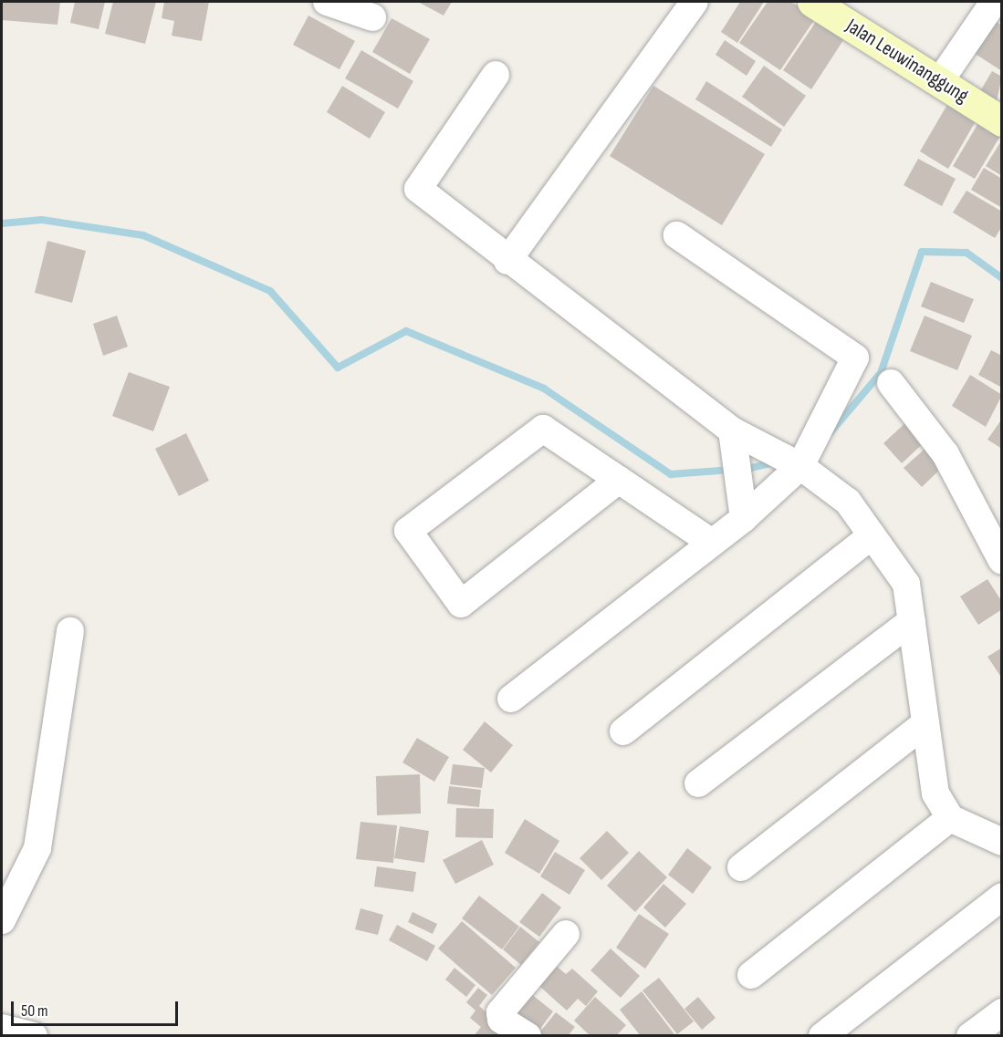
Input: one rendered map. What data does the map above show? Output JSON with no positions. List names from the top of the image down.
{
  "streets": {
    "main road": ["Jalan Leuwinanggung"]
  },
  "scale_bar": "50 m"
}
